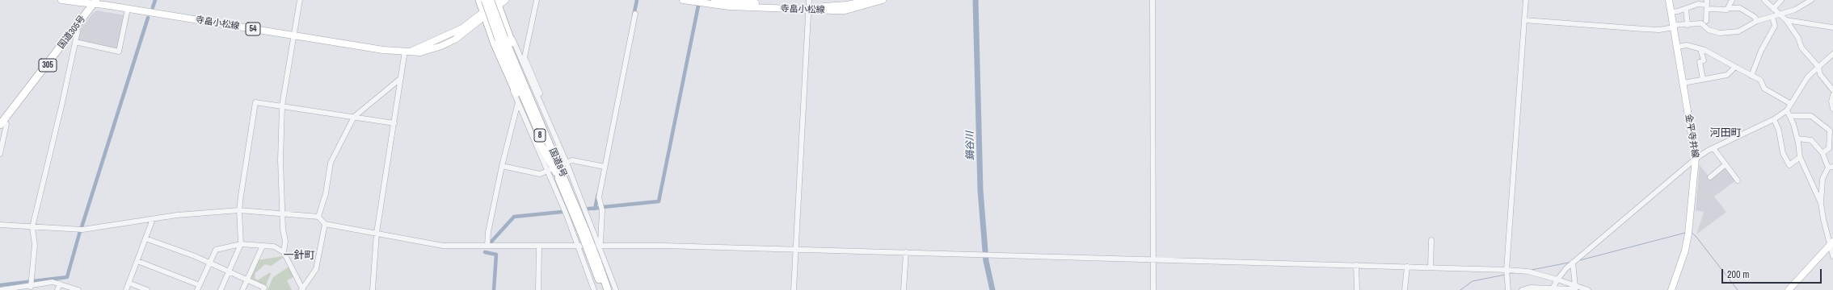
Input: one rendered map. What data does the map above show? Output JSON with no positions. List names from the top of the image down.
{
  "streets": {
    "highway": [
      "国道305号",
      "305",
      "8",
      "国道8号"
    ],
    "main road": ["寺畠小松線", "54", "金平寺井線"]
  },
  "crossings": [
    ["寺畠小松線", "国道305号"],
    ["寺畠小松線", "8"],
    ["寺畠小松線", "国道8号"],
    ["8", "国道8号"]
  ],
  "districts": ["河田町", "一針町"],
  "water": ["鍋谷川"],
  "scale_bar": "200 m"
}
